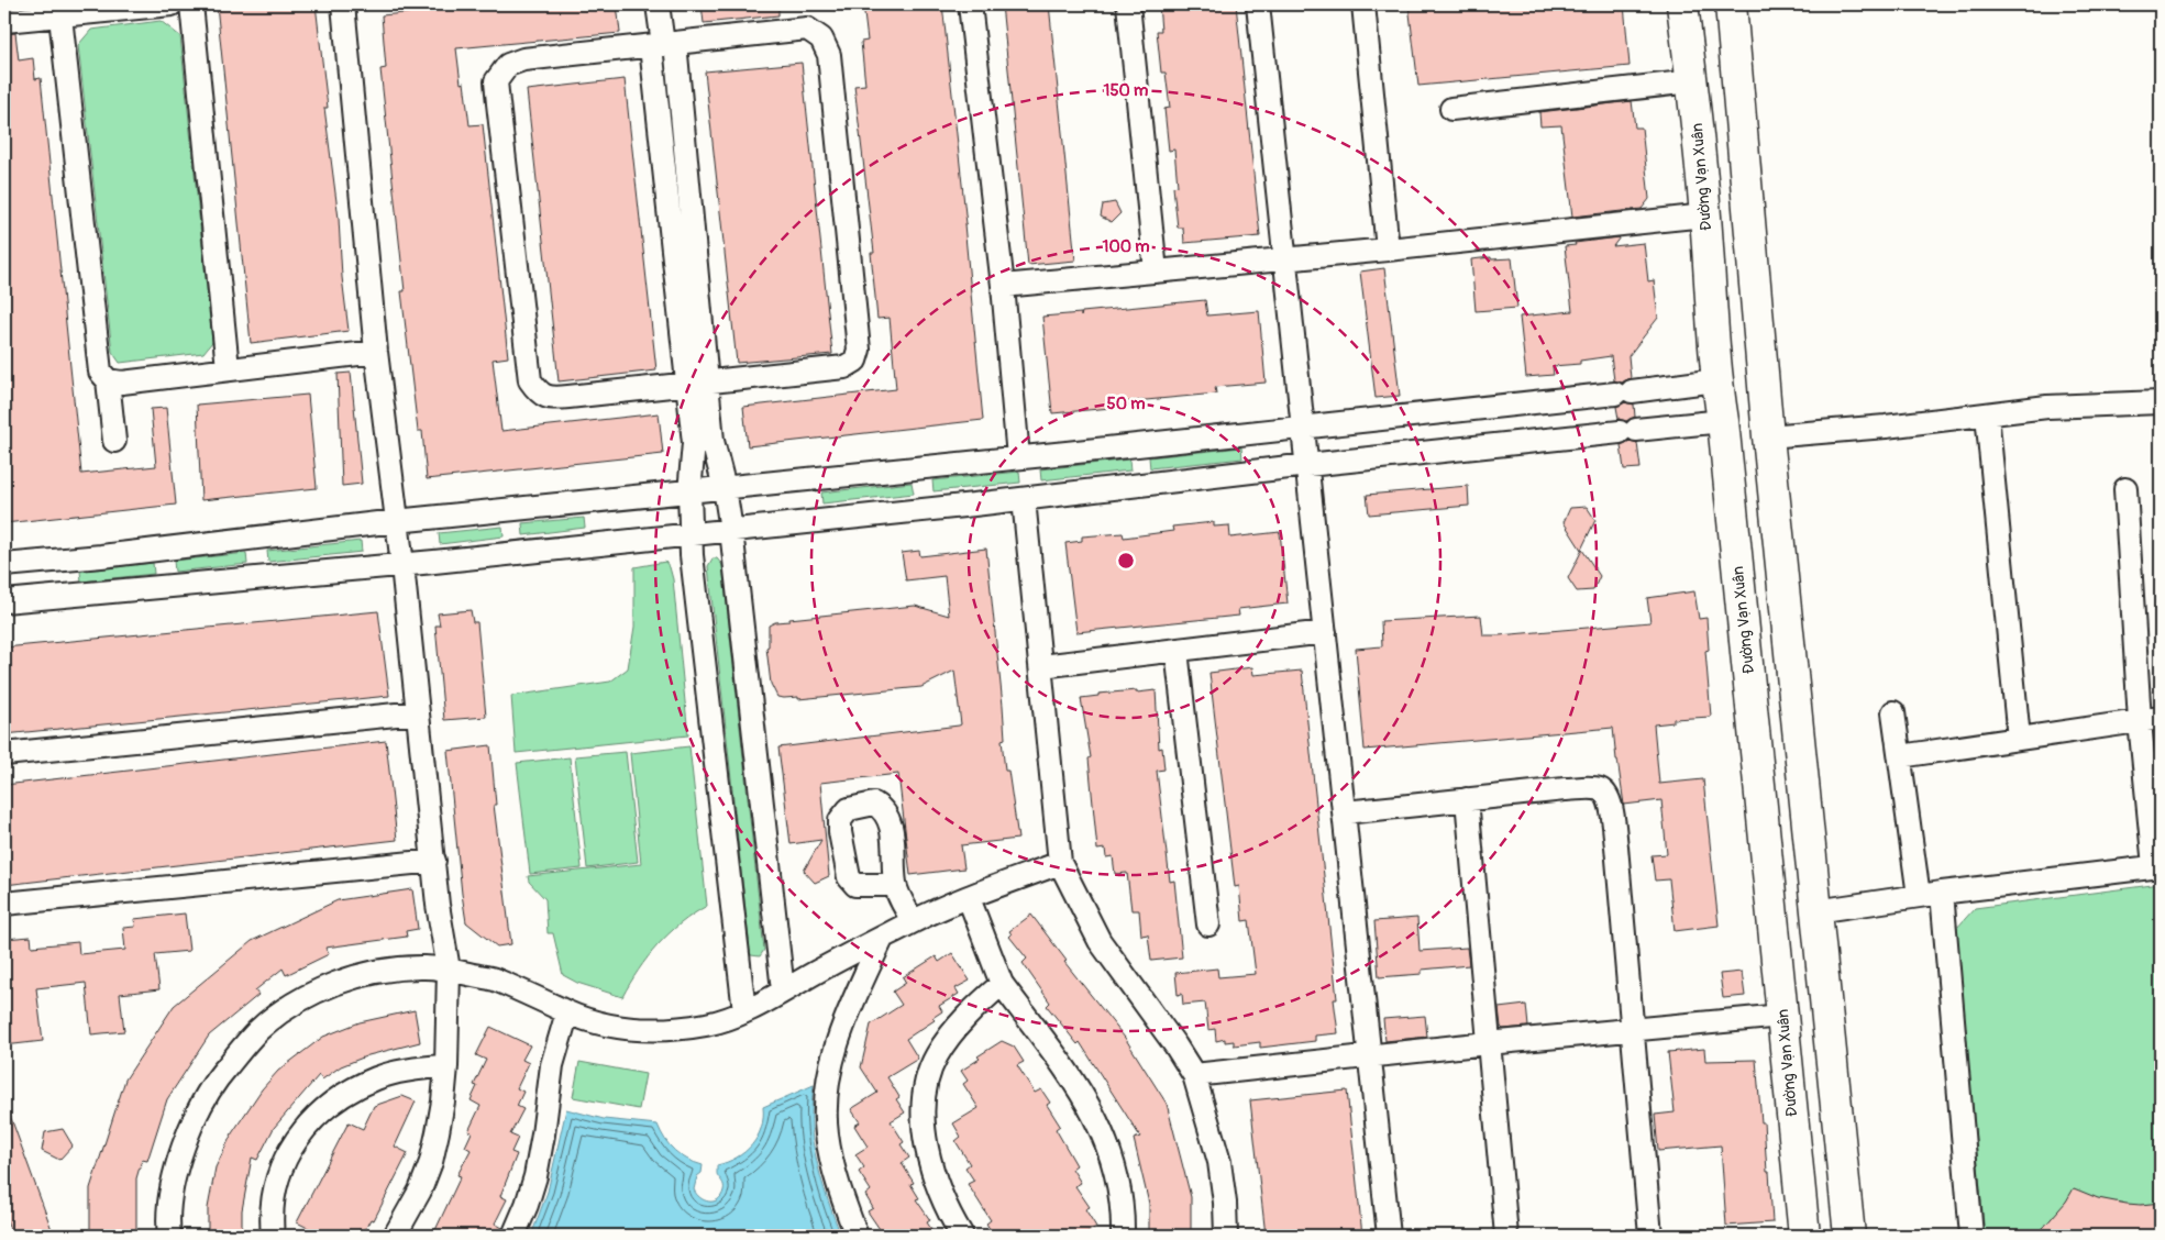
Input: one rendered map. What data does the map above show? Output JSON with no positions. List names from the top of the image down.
{
  "streets": {
    "highway": ["Đường Vạn Xuân"]
  },
  "rings": ["150 m", "100 m", "50 m"]
}
